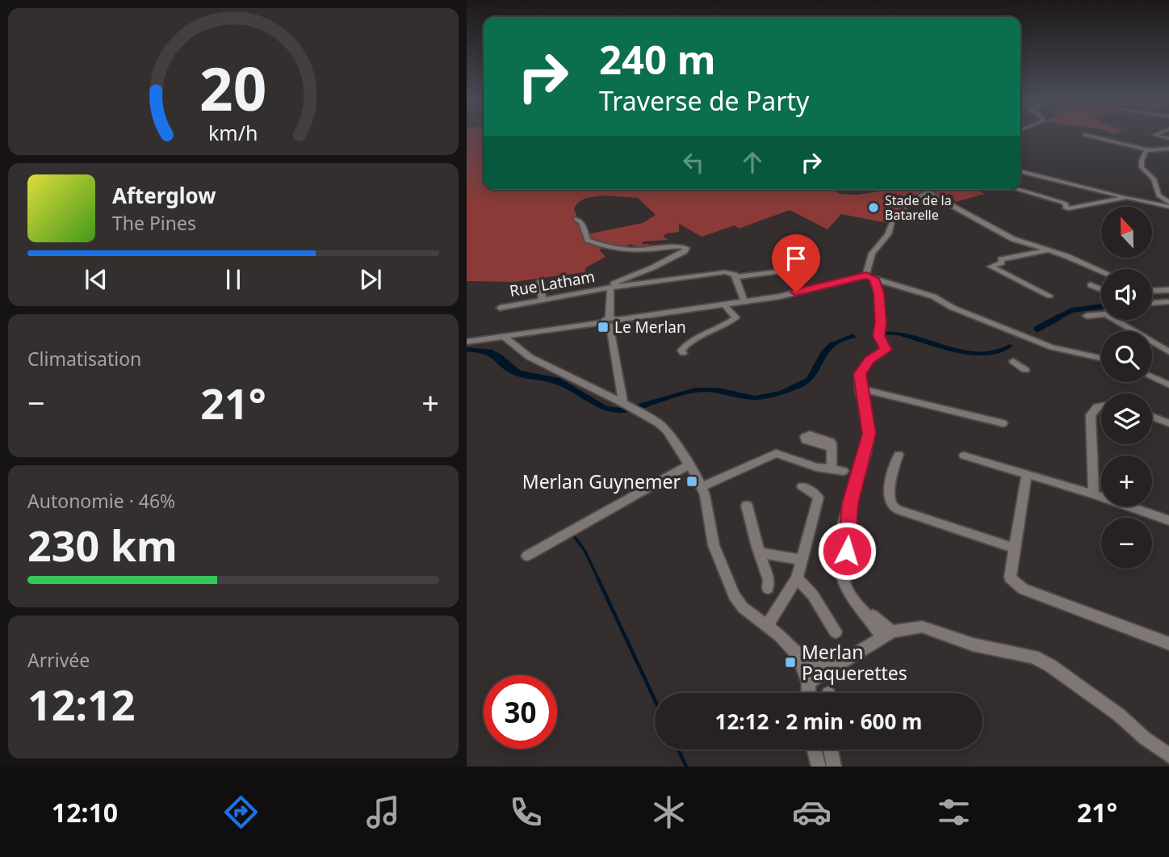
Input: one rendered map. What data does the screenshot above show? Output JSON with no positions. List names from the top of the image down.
{
  "streets": {
    "street": ["Rue Latham"]
  },
  "places": {
    "other": ["Stade de la Batarelle"],
    "transit": ["Le Merlan", "Merlan Guynemer", "Merlan Paquerettes"]
  },
  "north": "top",
  "page": {
    "turn": ["240 m", "Traverse de Party"],
    "song": ["Afterglow", "The Pines"],
    "map_buttons": ["+", "−"],
    "tile": [
      "Climatisation",
      ["Autonomie · 46%", "230 km"],
      ["Arrivée", "12:12"]
    ],
    "heat": ["−", "21°", "+"],
    "limit": "30",
    "trip": "12:12 · 2 min · 600 m",
    "tabs": ["12:10", "21°"],
    "gauge": ["20", "km/h"]
  }
}
